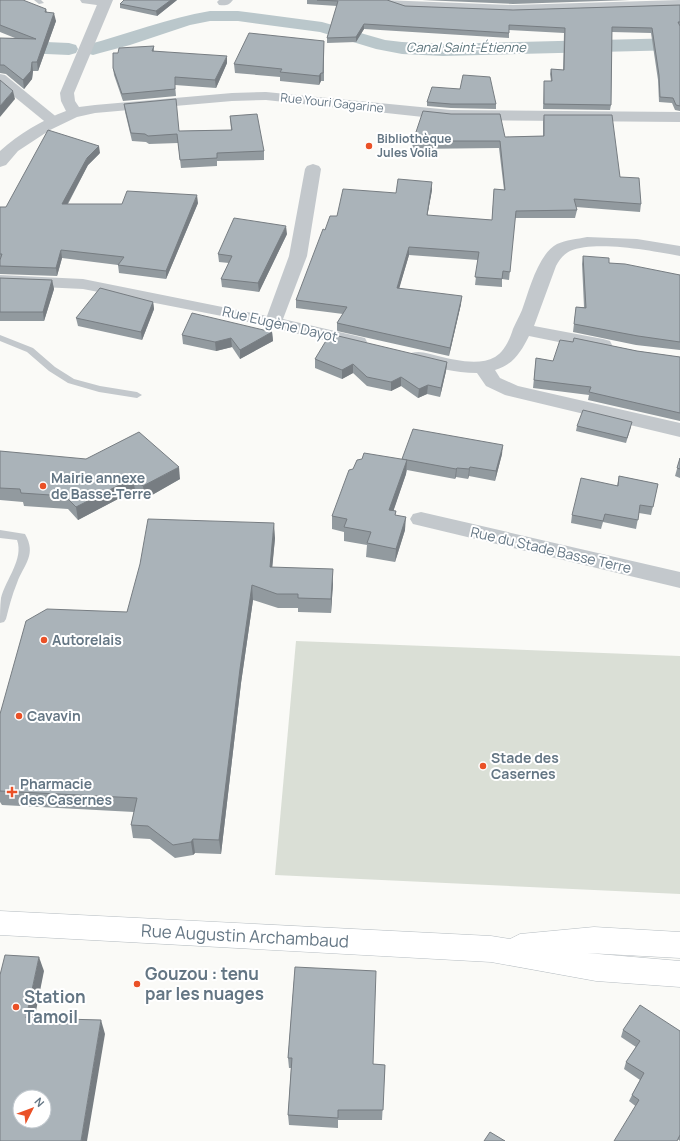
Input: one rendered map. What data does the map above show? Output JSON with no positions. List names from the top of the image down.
{
  "streets": {
    "main road": ["Rue Augustin Archambaud"],
    "street": ["Rue Youri Gagarine", "Rue Eugène Dayot", "Rue du Stade Basse Terre"]
  },
  "water": ["Canal Saint-Étienne"],
  "places": {
    "other": [
      "Bibliothèque Jules Volia",
      "Mairie annexe de Basse-Terre",
      "Autorelais",
      "Cavavin",
      "Stade des Casernes",
      "Gouzou : tenu par les nuages",
      "Station Tamoil"
    ],
    "health": ["Pharmacie des Casernes"]
  },
  "north": "top right"
}
